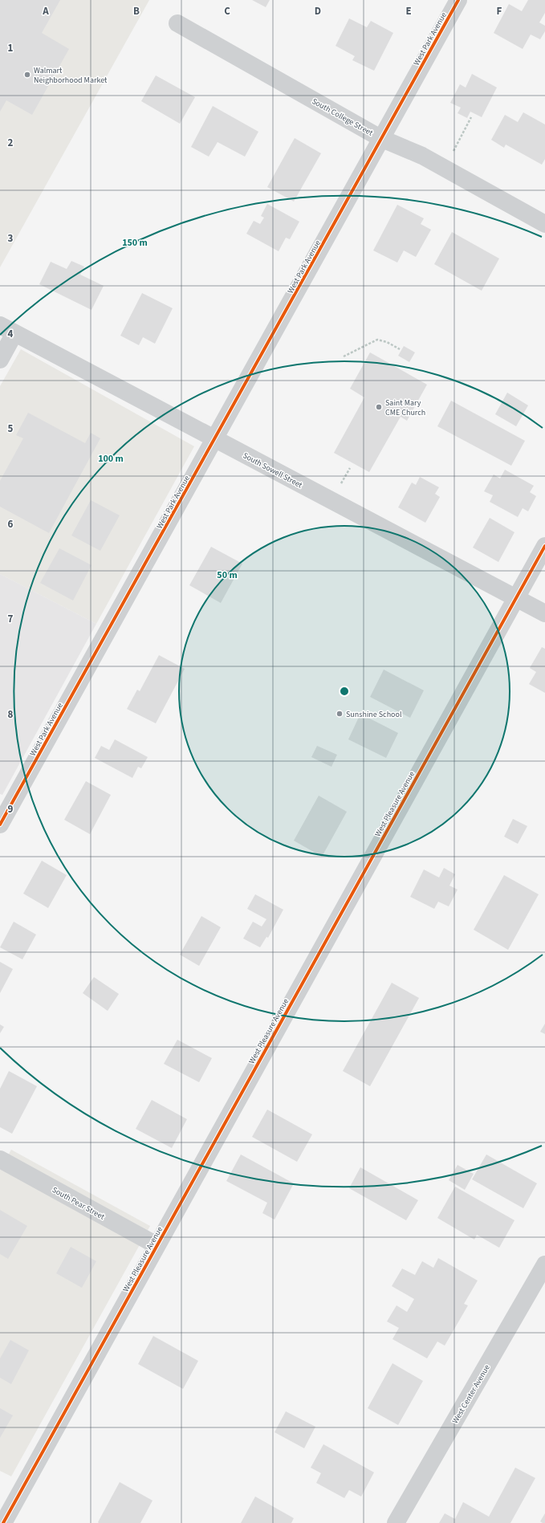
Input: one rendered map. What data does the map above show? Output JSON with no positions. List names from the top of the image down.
{
  "streets": {
    "street": [
      "West Park Avenue",
      "South College Street",
      "South Sowell Street",
      "West Pleasure Avenue",
      "South Pear Street",
      "West Center Avenue"
    ]
  },
  "crossings": [
    ["West Park Avenue", "South College Street"],
    ["West Park Avenue", "South Sowell Street"],
    ["South Sowell Street", "West Pleasure Avenue"],
    ["West Pleasure Avenue", "South Pear Street"]
  ],
  "places": ["Walmart Neighborhood Market", "Saint Mary CME Church", "Sunshine School"],
  "grid": {
    "columns": [
      "A",
      "B",
      "C",
      "D",
      "E",
      "F"
    ],
    "rows": [
      "1",
      "2",
      "3",
      "4",
      "5",
      "6",
      "7",
      "8",
      "9"
    ]
  },
  "rings": ["150 m", "100 m", "50 m"]
}
